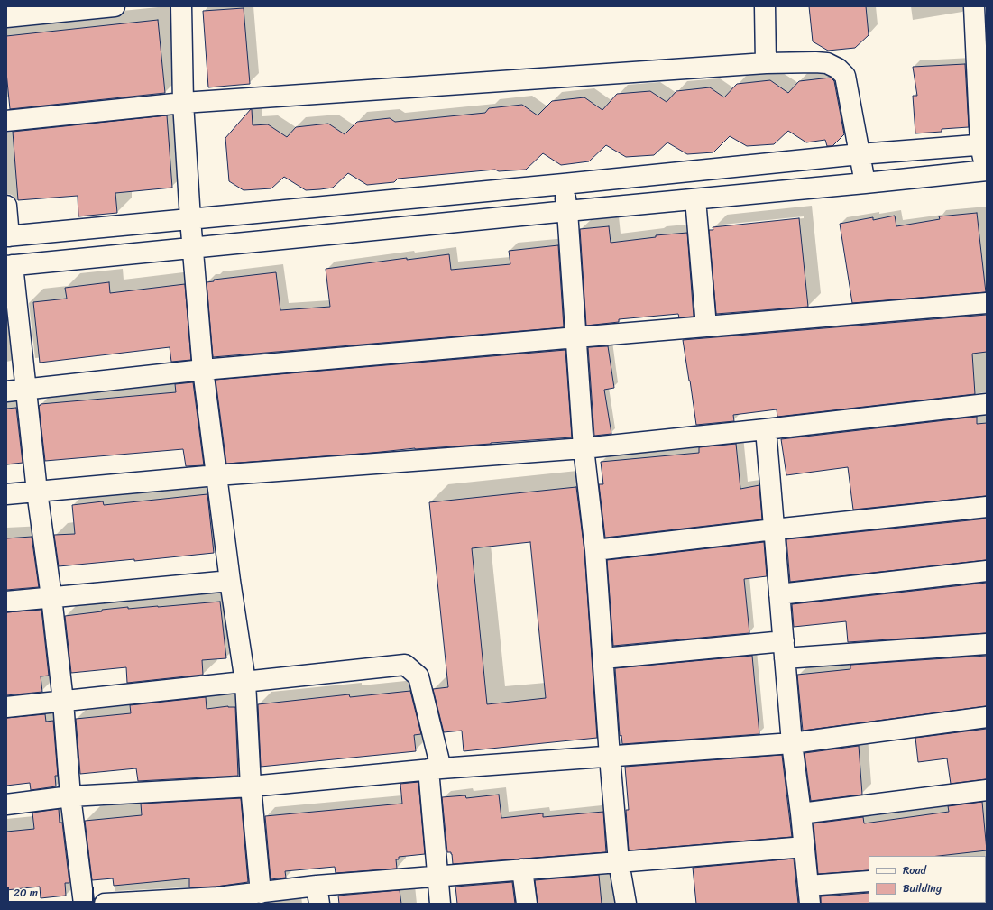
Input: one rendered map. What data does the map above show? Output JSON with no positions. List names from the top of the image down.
{
  "legend": ["Road", "Building"],
  "scale_bar": "20 m"
}
